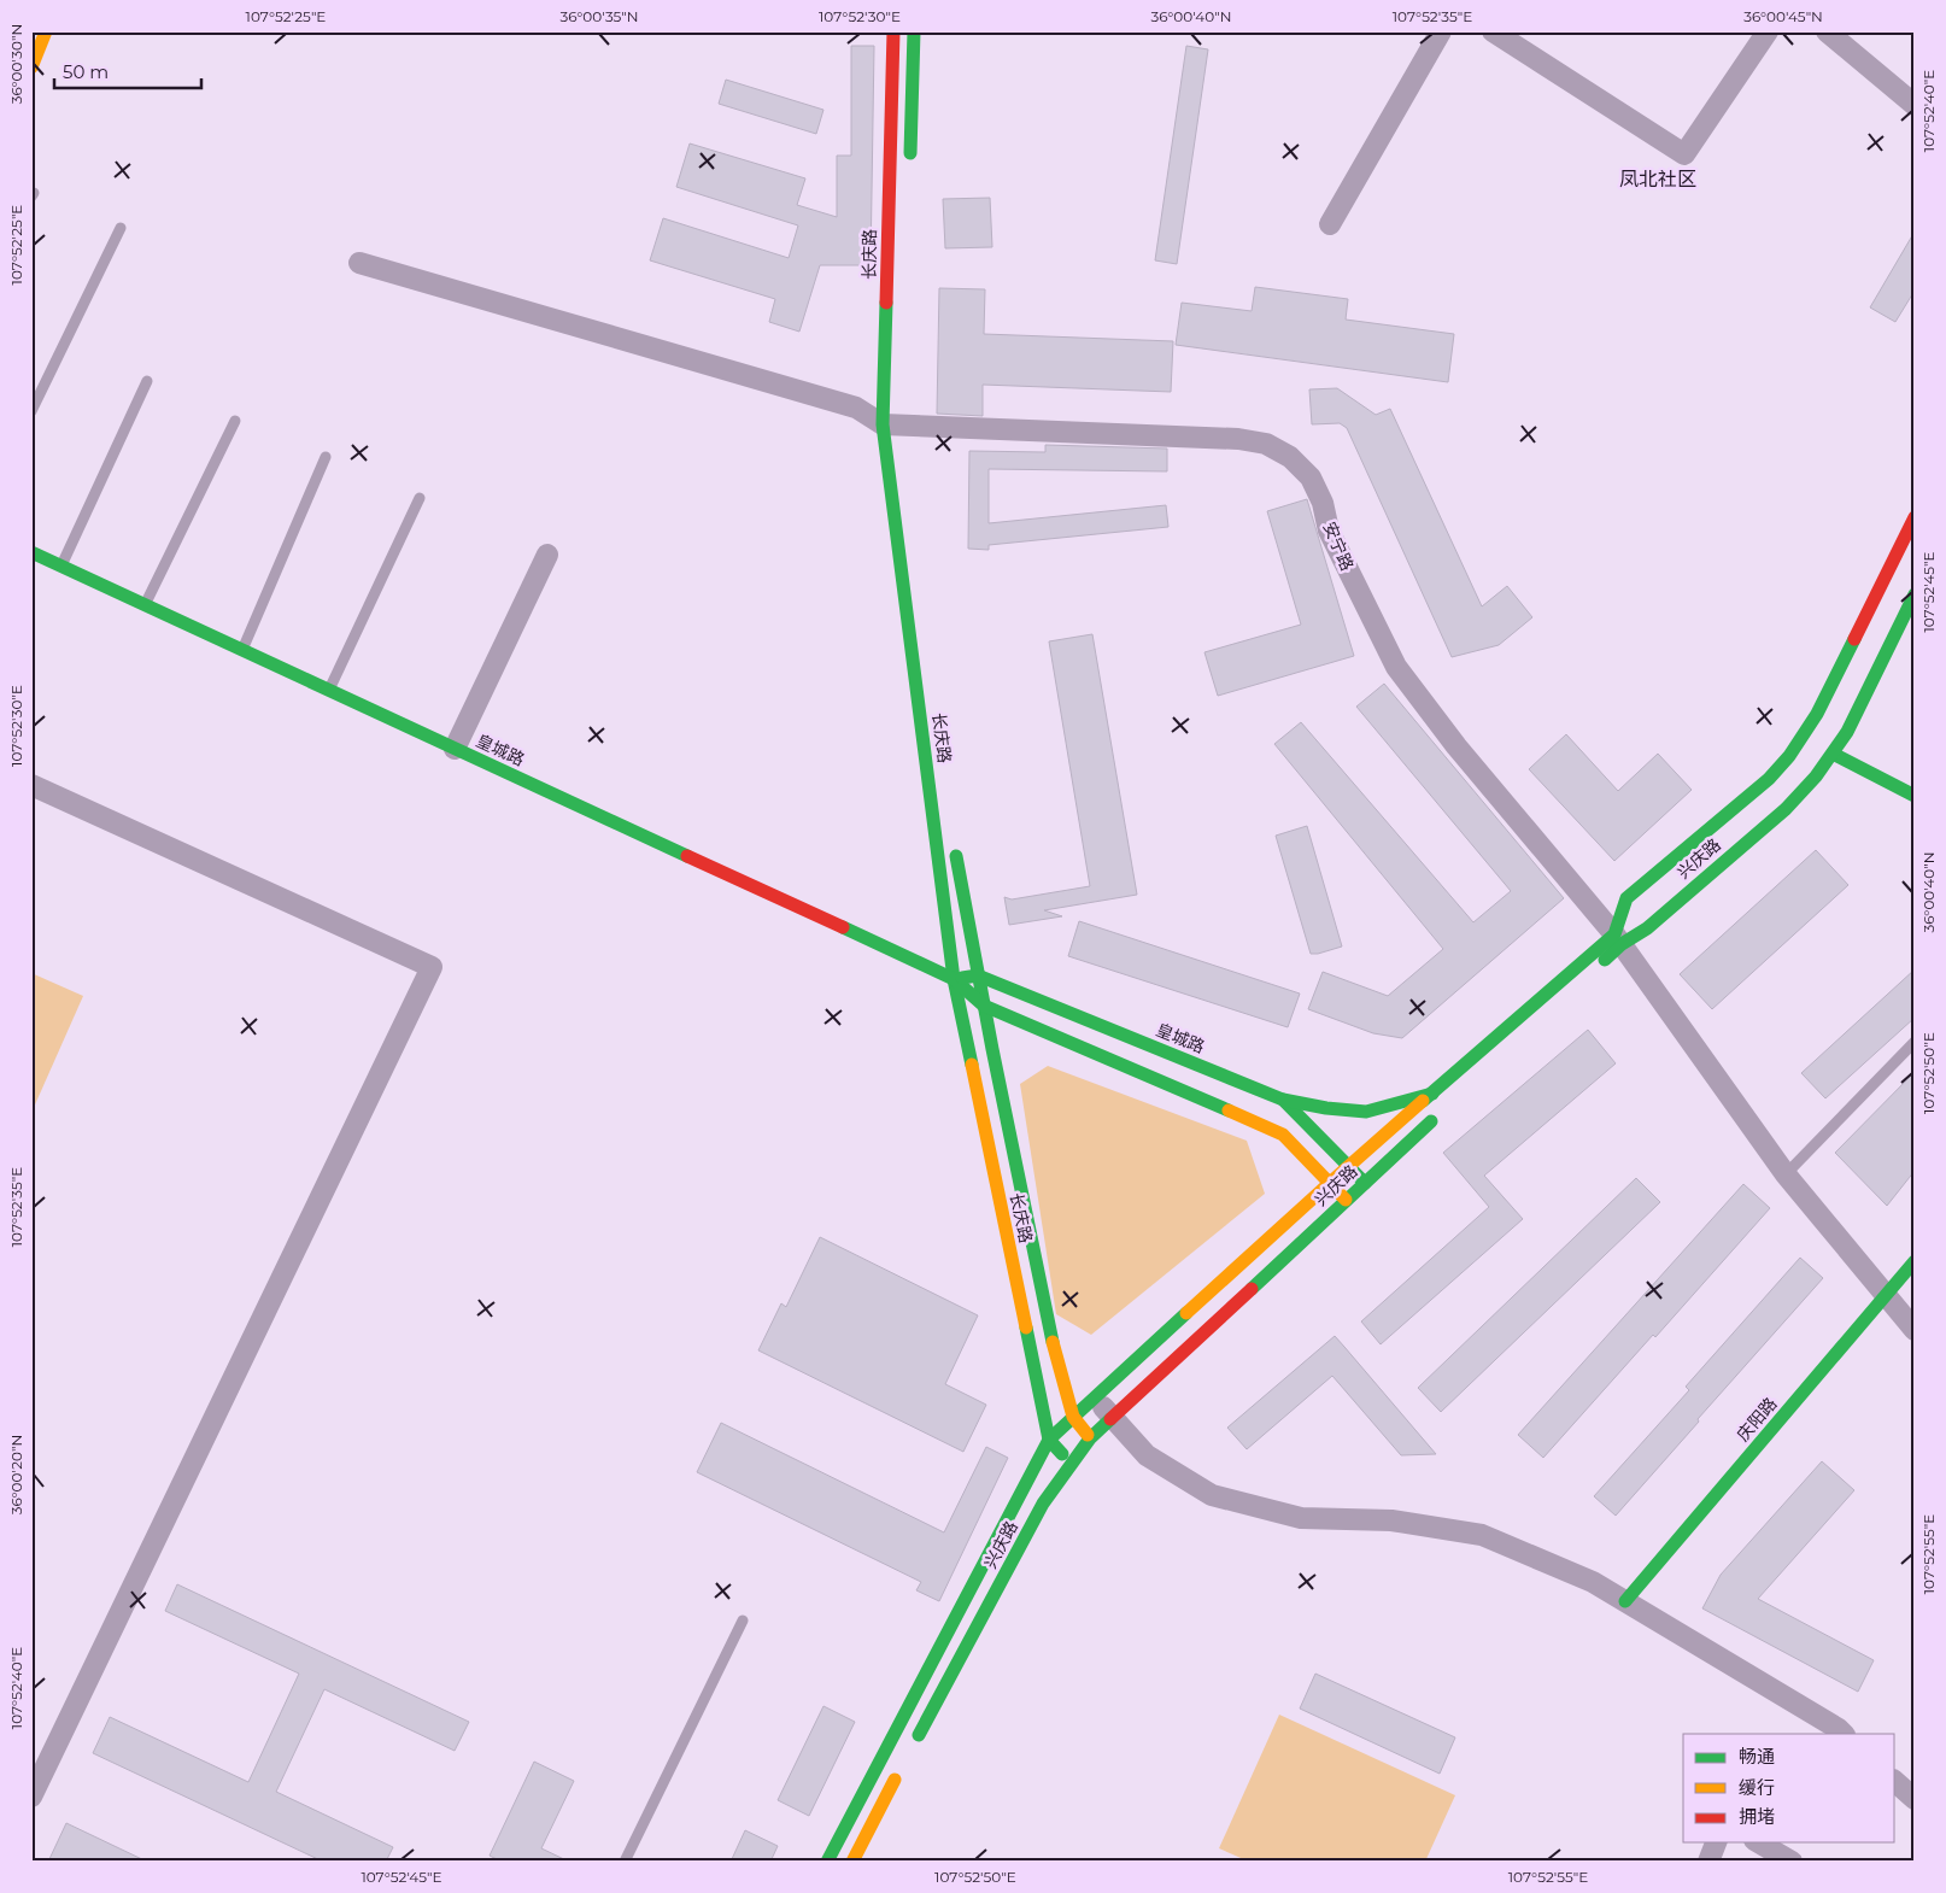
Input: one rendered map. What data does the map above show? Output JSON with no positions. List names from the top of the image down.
{
  "streets": {
    "main road": [
      "长庆路",
      "皇城路",
      "兴庆路",
      "庆阳路"
    ],
    "street": ["安宁路"]
  },
  "crossings": [
    ["长庆路", "安宁路"],
    ["长庆路", "皇城路"],
    ["长庆路", "兴庆路"],
    ["安宁路", "兴庆路"],
    ["安宁路", "庆阳路"],
    ["皇城路", "兴庆路"]
  ],
  "districts": ["凤北社区"],
  "legend": ["畅通", "缓行", "拥堵"],
  "scale_bar": "50 m",
  "coordinates": [
    "107°52'25\"E",
    "36°00'35\"N",
    "107°52'30\"E",
    "36°00'40\"N",
    "107°52'35\"E",
    "36°00'45\"N",
    "36°00'30\"N",
    "107°52'40\"E",
    "107°52'45\"E",
    "107°52'50\"E",
    "36°00'20\"N",
    "107°52'55\"E"
  ]
}
